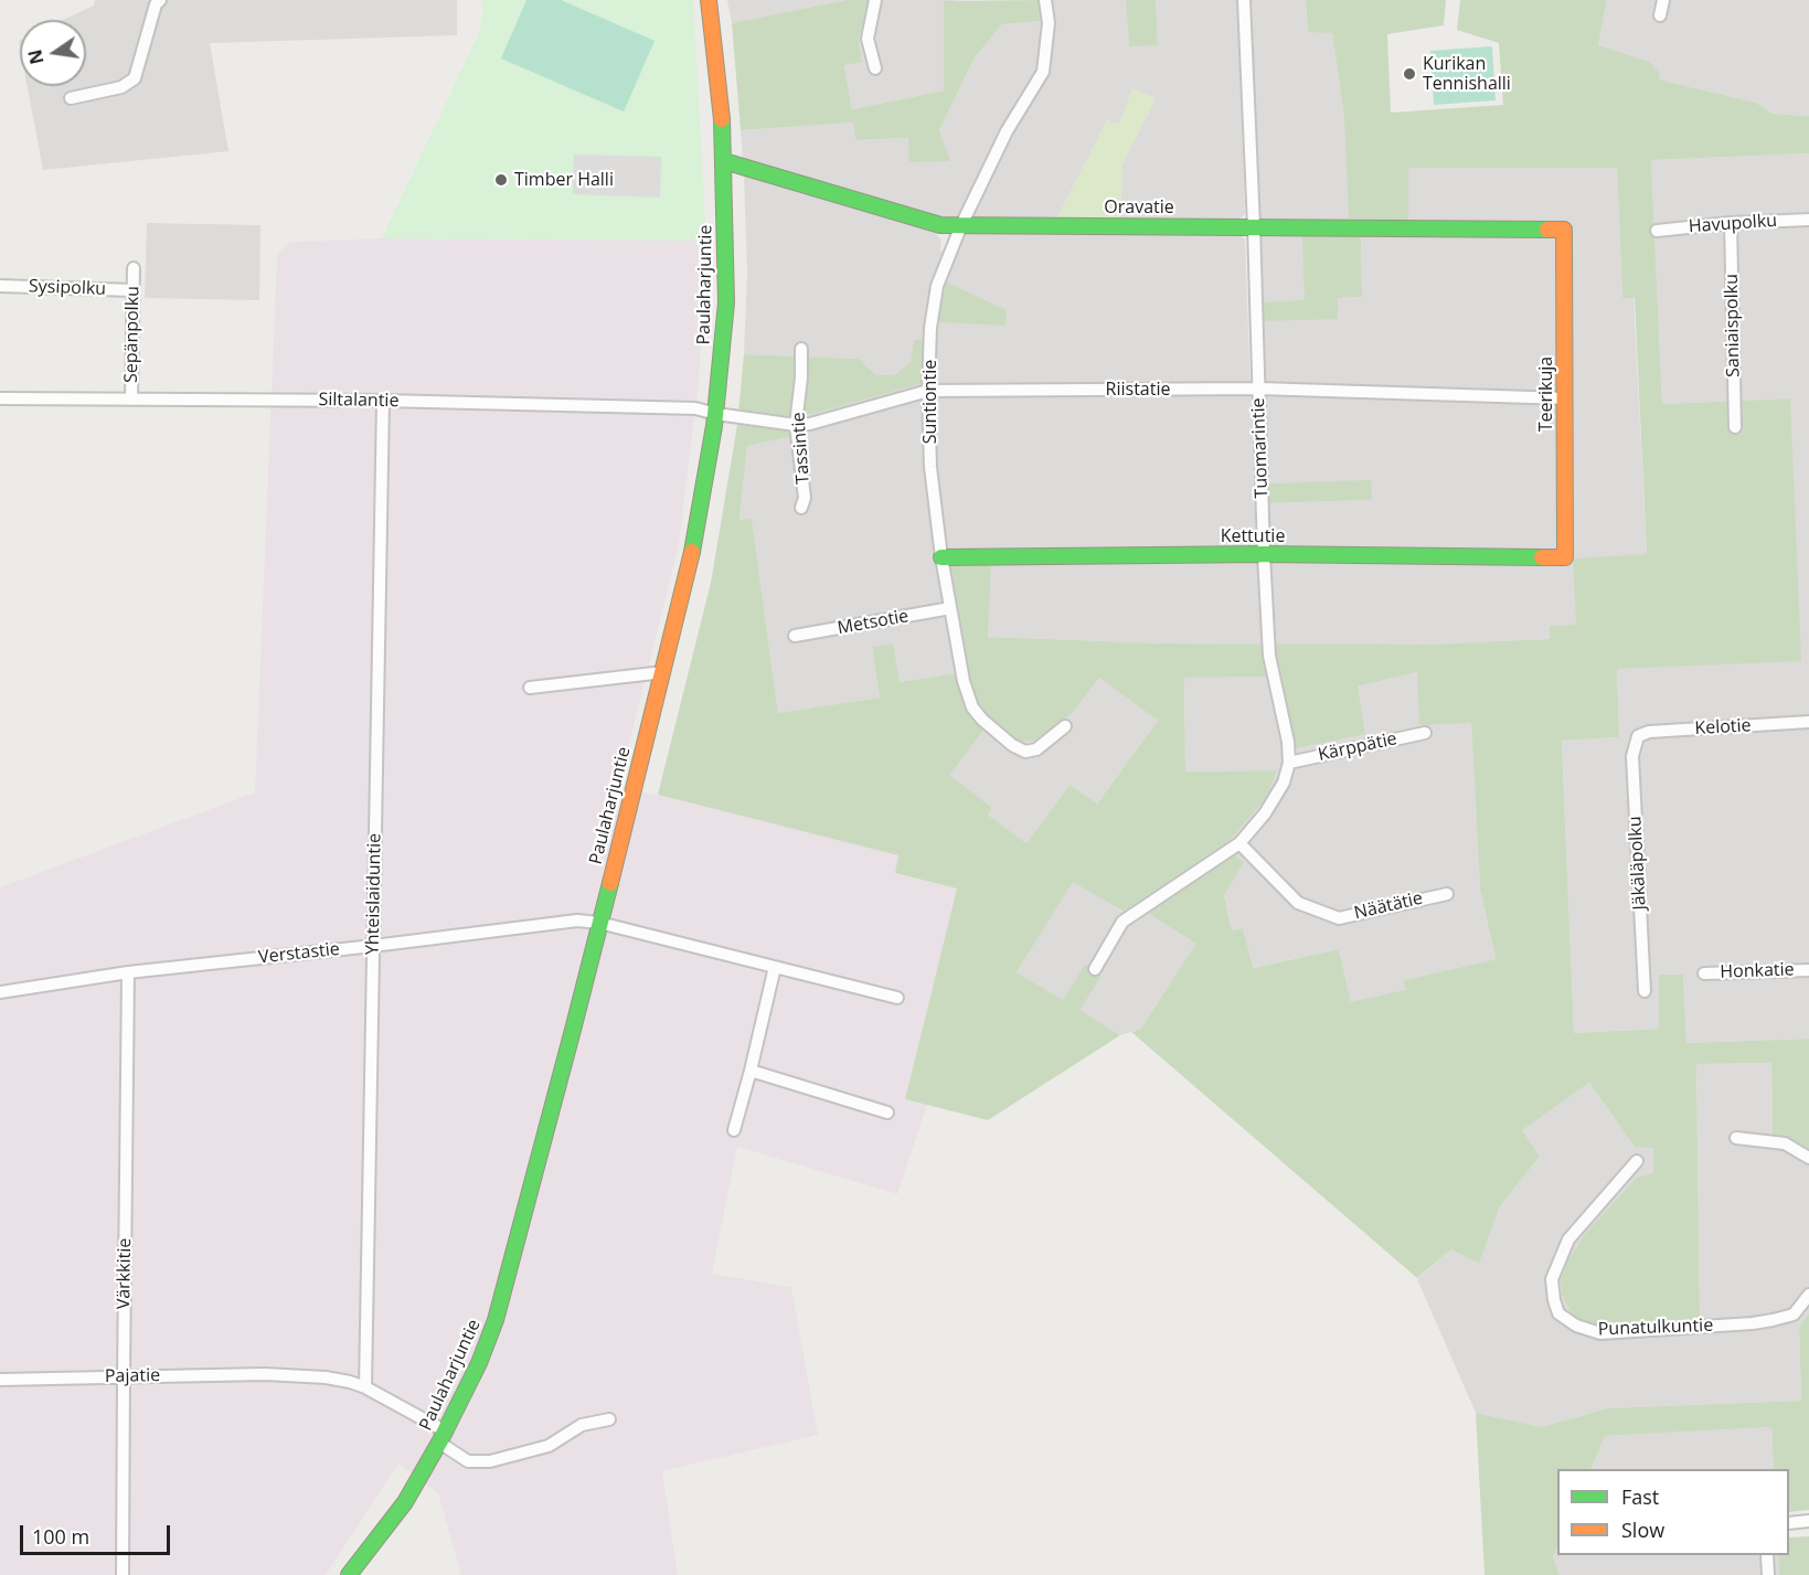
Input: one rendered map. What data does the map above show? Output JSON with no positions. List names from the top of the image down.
{
  "streets": {
    "street": [
      "Oravatie",
      "Havupolku",
      "Paulaharjuntie",
      "Sysipolku",
      "Saniaispolku",
      "Sepänpolku",
      "Riistatie",
      "Teerikuja",
      "Siltalantie",
      "Suntiontie",
      "Tassintie",
      "Tuomarintie",
      "Kettutie",
      "Metsotie",
      "Kelotie",
      "Kärppätie",
      "Jäkäläpolku",
      "Yhteislaiduntie",
      "Näätätie",
      "Verstastie",
      "Honkatie",
      "Värkkitie",
      "Punatulkuntie",
      "Pajatie"
    ]
  },
  "crossings": [
    ["Oravatie", "Paulaharjuntie"],
    ["Oravatie", "Teerikuja"],
    ["Oravatie", "Suntiontie"],
    ["Oravatie", "Tuomarintie"],
    ["Havupolku", "Saniaispolku"],
    ["Paulaharjuntie", "Riistatie"],
    ["Paulaharjuntie", "Siltalantie"],
    ["Paulaharjuntie", "Verstastie"],
    ["Paulaharjuntie", "Pajatie"],
    ["Sysipolku", "Sepänpolku"],
    ["Sepänpolku", "Siltalantie"],
    ["Riistatie", "Teerikuja"],
    ["Riistatie", "Siltalantie"],
    ["Riistatie", "Suntiontie"],
    ["Riistatie", "Tassintie"],
    ["Riistatie", "Tuomarintie"],
    ["Teerikuja", "Kettutie"],
    ["Siltalantie", "Yhteislaiduntie"],
    ["Suntiontie", "Kettutie"],
    ["Suntiontie", "Metsotie"],
    ["Tuomarintie", "Kettutie"],
    ["Tuomarintie", "Kärppätie"],
    ["Tuomarintie", "Näätätie"],
    ["Kelotie", "Jäkäläpolku"],
    ["Yhteislaiduntie", "Verstastie"],
    ["Yhteislaiduntie", "Pajatie"],
    ["Verstastie", "Värkkitie"],
    ["Värkkitie", "Pajatie"]
  ],
  "places": ["Kurikan Tennishalli", "Timber Halli"],
  "legend": ["Fast", "Slow"],
  "scale_bar": "100 m",
  "north": "left"
}
